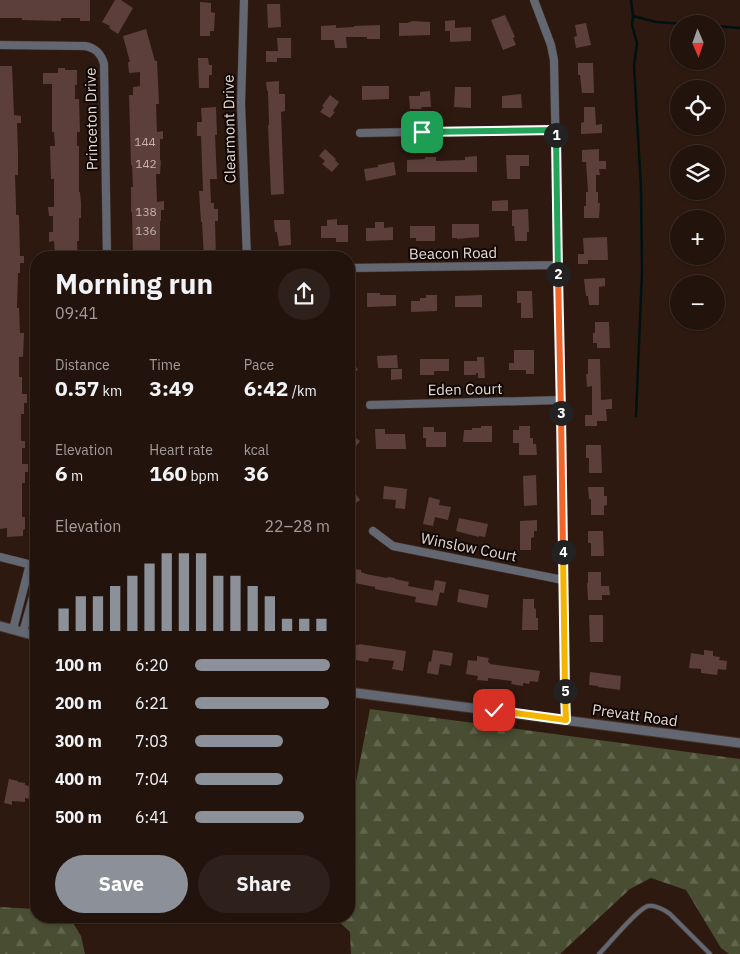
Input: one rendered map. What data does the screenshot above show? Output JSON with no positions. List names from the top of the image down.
{
  "streets": {
    "street": [
      "Princeton Drive",
      "Clearmont Drive",
      "Beacon Road",
      "Eden Court",
      "Winslow Court",
      "Prevatt Road"
    ]
  },
  "house_numbers": [
    "144",
    "142",
    "138",
    "136"
  ],
  "north": "bottom",
  "page": {
    "map_buttons": ["+", "−"],
    "pins": [
      "1",
      "2",
      "3",
      "4",
      "5"
    ],
    "heading": ["Morning run", "09:41"],
    "stats": [
      ["Distance", "0.57 km"],
      ["Time", "3:49"],
      ["Pace", "6:42 /km"],
      ["Elevation", "6 m"],
      ["Heart rate", "160 bpm"],
      ["kcal", "36"]
    ],
    "chart": ["Elevation", "22–28 m"],
    "list": [
      {
        "name": "100 m",
        "note": "6:20"
      },
      {
        "name": "200 m",
        "note": "6:21"
      },
      {
        "name": "300 m",
        "note": "7:03"
      },
      {
        "name": "400 m",
        "note": "7:04"
      },
      {
        "name": "500 m",
        "note": "6:41"
      }
    ],
    "buttons": ["Save", "Share"]
  }
}
